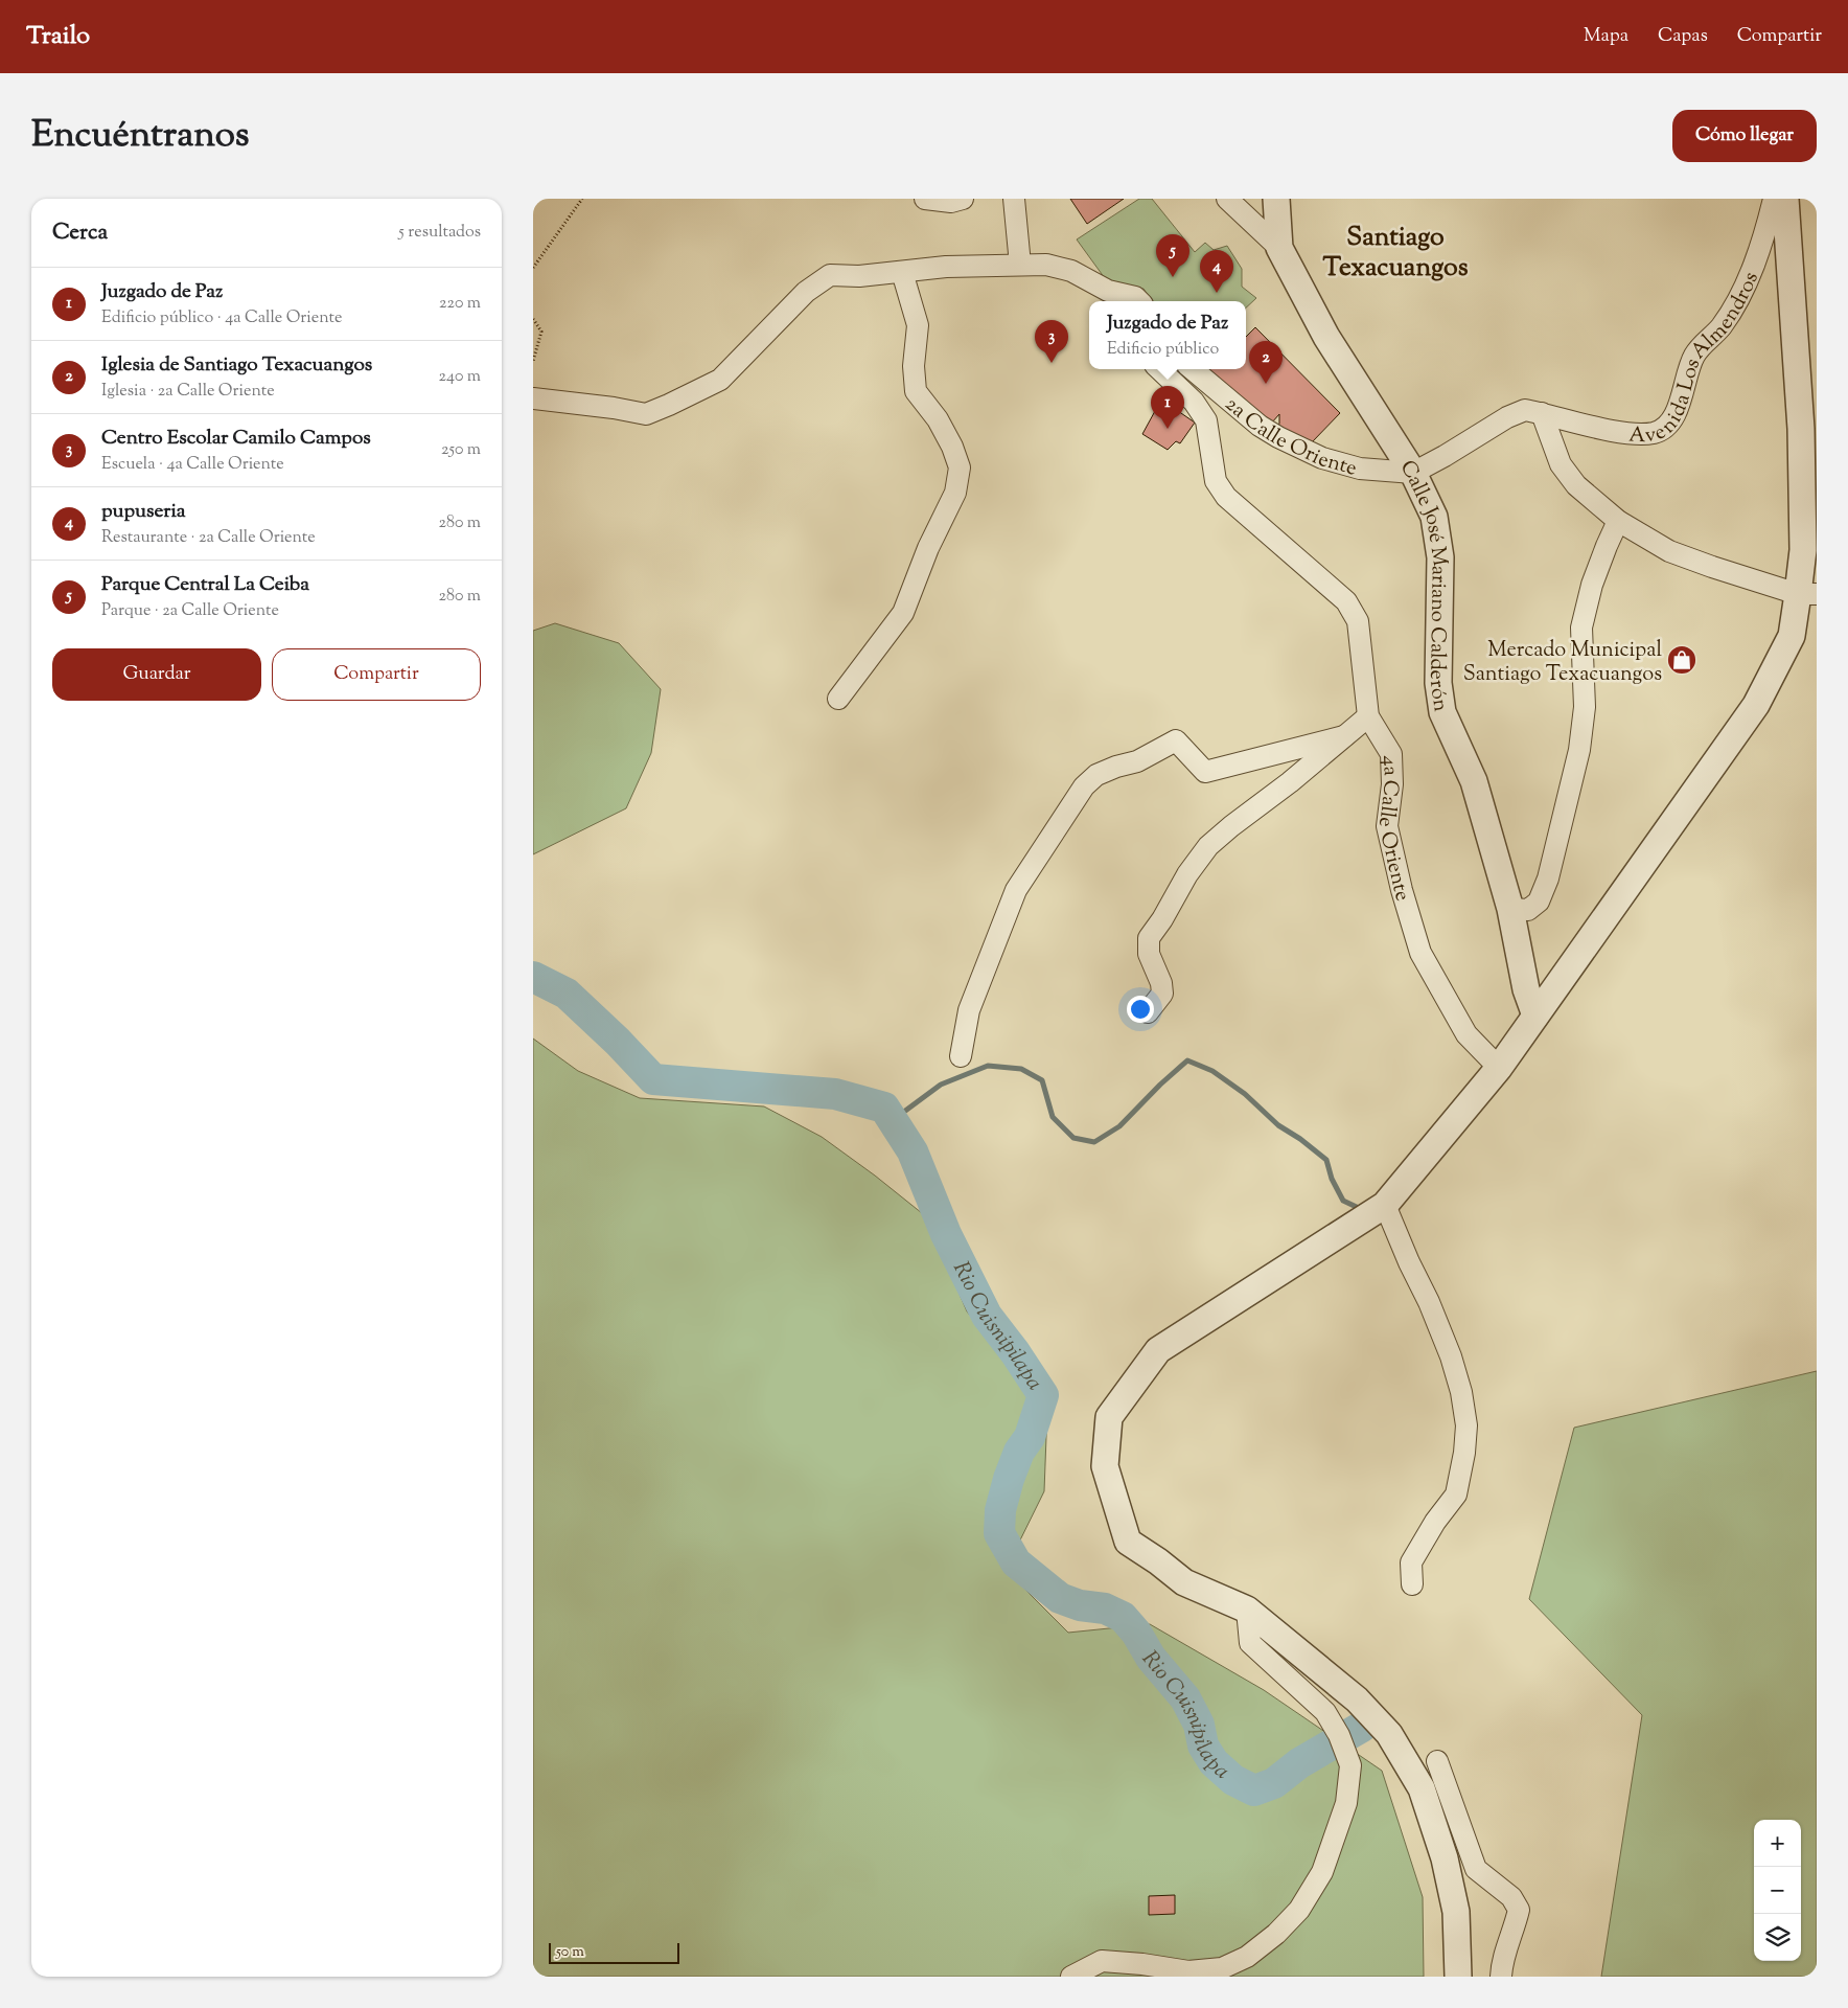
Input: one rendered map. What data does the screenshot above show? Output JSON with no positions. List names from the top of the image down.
{
  "streets": {
    "street": [
      "Avenida Los Almendros",
      "2a Calle Oriente",
      "Calle José Mariano Calderón",
      "4a Calle Oriente"
    ]
  },
  "crossings": [
    ["Avenida Los Almendros", "2a Calle Oriente"],
    ["Avenida Los Almendros", "Calle José Mariano Calderón"],
    ["2a Calle Oriente", "Calle José Mariano Calderón"]
  ],
  "districts": ["Santiago Texacuangos"],
  "water": ["Rio Cuisnipilapa"],
  "places": {
    "shop": ["Mercado Municipal Santiago Texacuangos"]
  },
  "scale_bar": "50 m",
  "page": {
    "header": "Trailo",
    "nav": ["Mapa", "Capas", "Compartir"],
    "title": "Encuéntranos",
    "buttons": [
      "Cómo llegar",
      ["Guardar", "Compartir"]
    ],
    "heading": ["Cerca", "5 resultados"],
    "pins": [
      "5",
      "4",
      "3",
      "2",
      "1"
    ],
    "list": [
      {
        "mark": "1",
        "name": "Juzgado de Paz",
        "note": "Edificio público · 4a Calle Oriente",
        "value": "220 m"
      },
      {
        "mark": "2",
        "name": "Iglesia de Santiago Texacuangos",
        "note": "Iglesia · 2a Calle Oriente",
        "value": "240 m"
      },
      {
        "mark": "3",
        "name": "Centro Escolar Camilo Campos",
        "note": "Escuela · 4a Calle Oriente",
        "value": "250 m"
      },
      {
        "mark": "4",
        "name": "pupuseria",
        "note": "Restaurante · 2a Calle Oriente",
        "value": "280 m"
      },
      {
        "mark": "5",
        "name": "Parque Central La Ceiba",
        "note": "Parque · 2a Calle Oriente",
        "value": "280 m"
      }
    ],
    "popup": ["Juzgado de Paz", "Edificio público"],
    "map_buttons": ["+", "−"],
    "scale": "50 m"
  }
}
